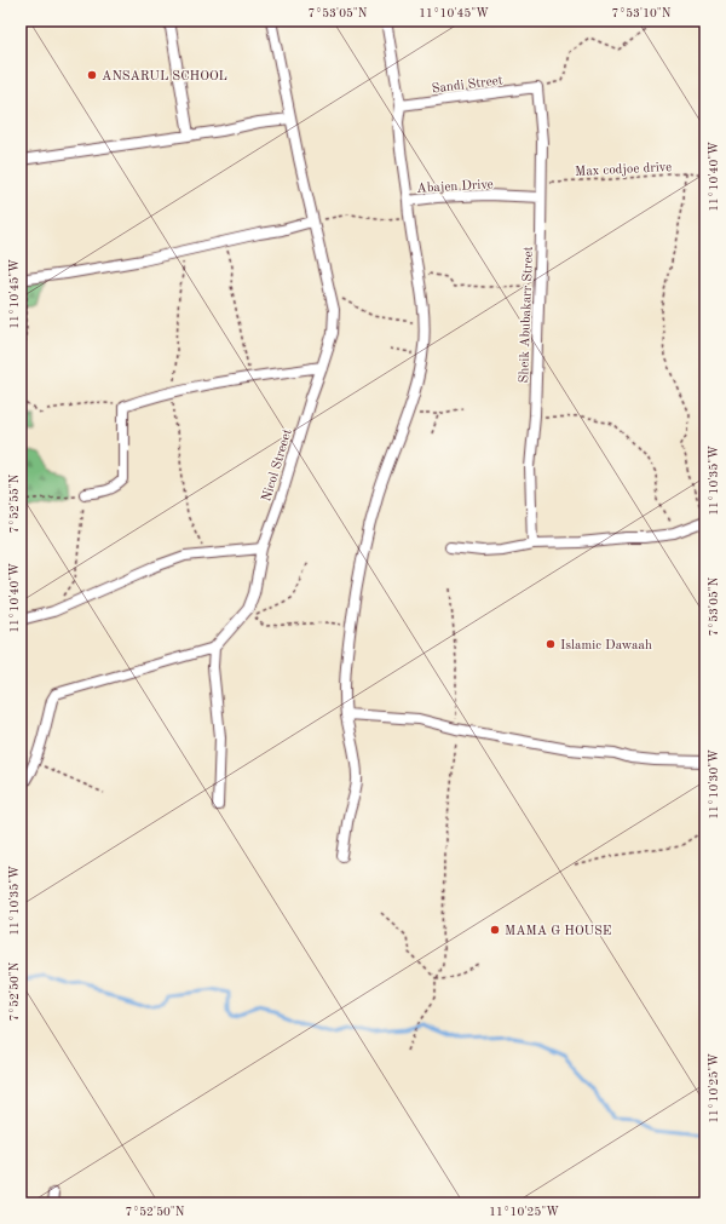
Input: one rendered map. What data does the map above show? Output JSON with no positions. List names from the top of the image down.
{
  "streets": {
    "street": [
      "Sandi Street",
      "Abajen Drive",
      "Sheik Abubakarr Street",
      "Nicol Streeet"
    ],
    "path": ["Max codjoe drive"]
  },
  "crossings": [
    ["Sandi Street", "Abajen Drive"],
    ["Sandi Street", "Sheik Abubakarr Street"],
    ["Max codjoe drive", "Sheik Abubakarr Street"],
    ["Abajen Drive", "Sheik Abubakarr Street"]
  ],
  "places": ["ANSARUL SCHOOL", "Islamic Dawaah", "MAMA G HOUSE"],
  "coordinates": [
    "7°53'05\"N",
    "11°10'45\"W",
    "7°53'10\"N",
    "11°10'40\"W",
    "11°10'35\"W",
    "7°52'55\"N",
    "11°10'30\"W",
    "7°52'50\"N",
    "11°10'25\"W"
  ]
}
